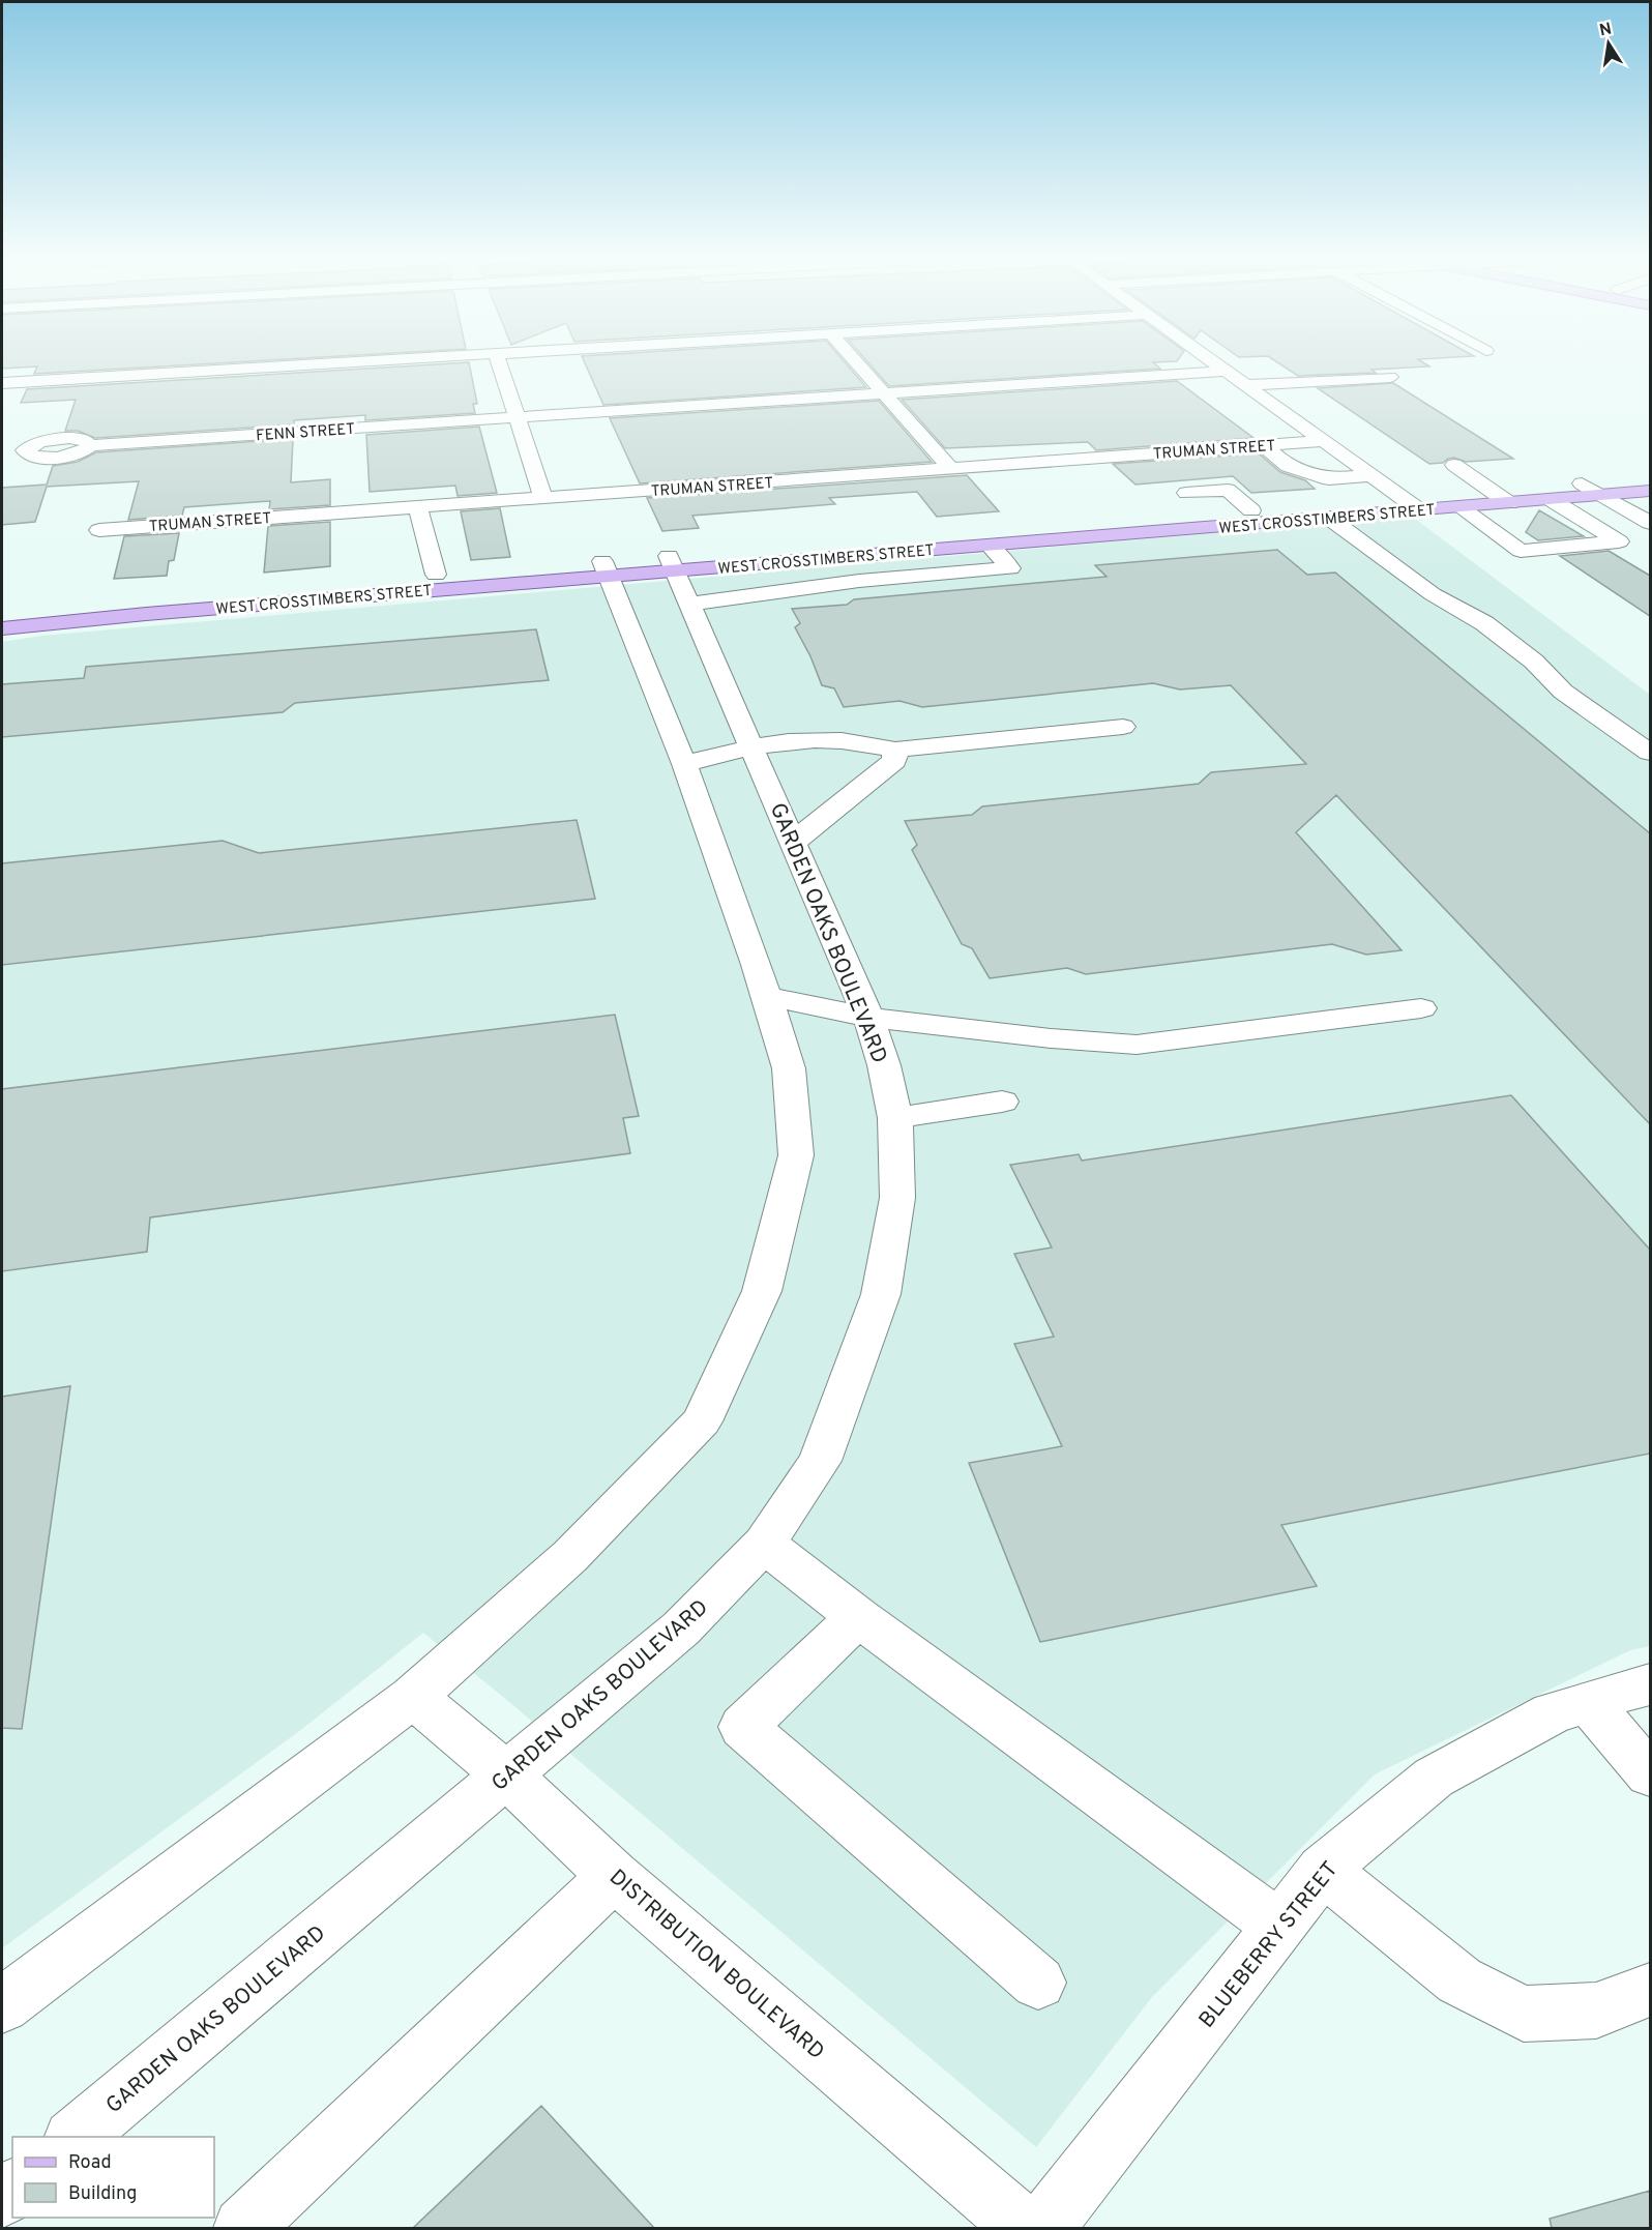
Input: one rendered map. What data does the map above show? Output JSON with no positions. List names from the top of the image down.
{
  "streets": {
    "main road": ["WEST CROSSTIMBERS STREET"],
    "street": [
      "FENN STREET",
      "TRUMAN STREET",
      "GARDEN OAKS BOULEVARD",
      "BLUEBERRY STREET",
      "DISTRIBUTION BOULEVARD"
    ]
  },
  "crossings": [
    ["WEST CROSSTIMBERS STREET", "GARDEN OAKS BOULEVARD"],
    ["GARDEN OAKS BOULEVARD", "DISTRIBUTION BOULEVARD"]
  ],
  "legend": ["Road", "Building"],
  "north": "top"
}
